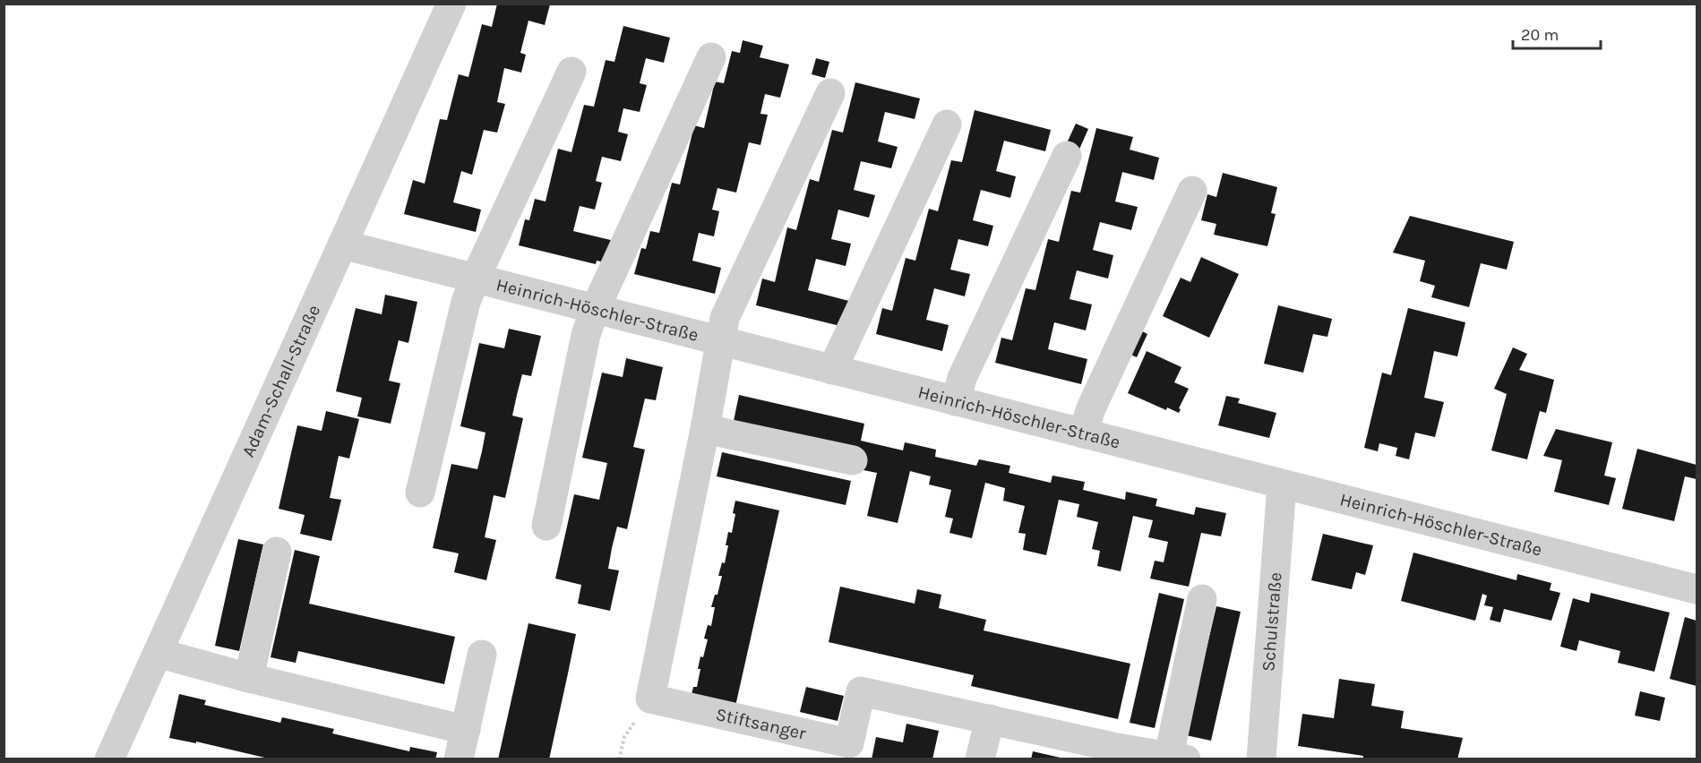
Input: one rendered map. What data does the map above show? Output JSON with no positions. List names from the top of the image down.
{
  "streets": {
    "street": [
      "Heinrich-Höschler-Straße",
      "Adam-Schall-Straße",
      "Schulstraße",
      "Stiftsanger"
    ]
  },
  "crossings": [
    ["Heinrich-Höschler-Straße", "Adam-Schall-Straße"],
    ["Heinrich-Höschler-Straße", "Schulstraße"]
  ],
  "scale_bar": "20 m"
}
